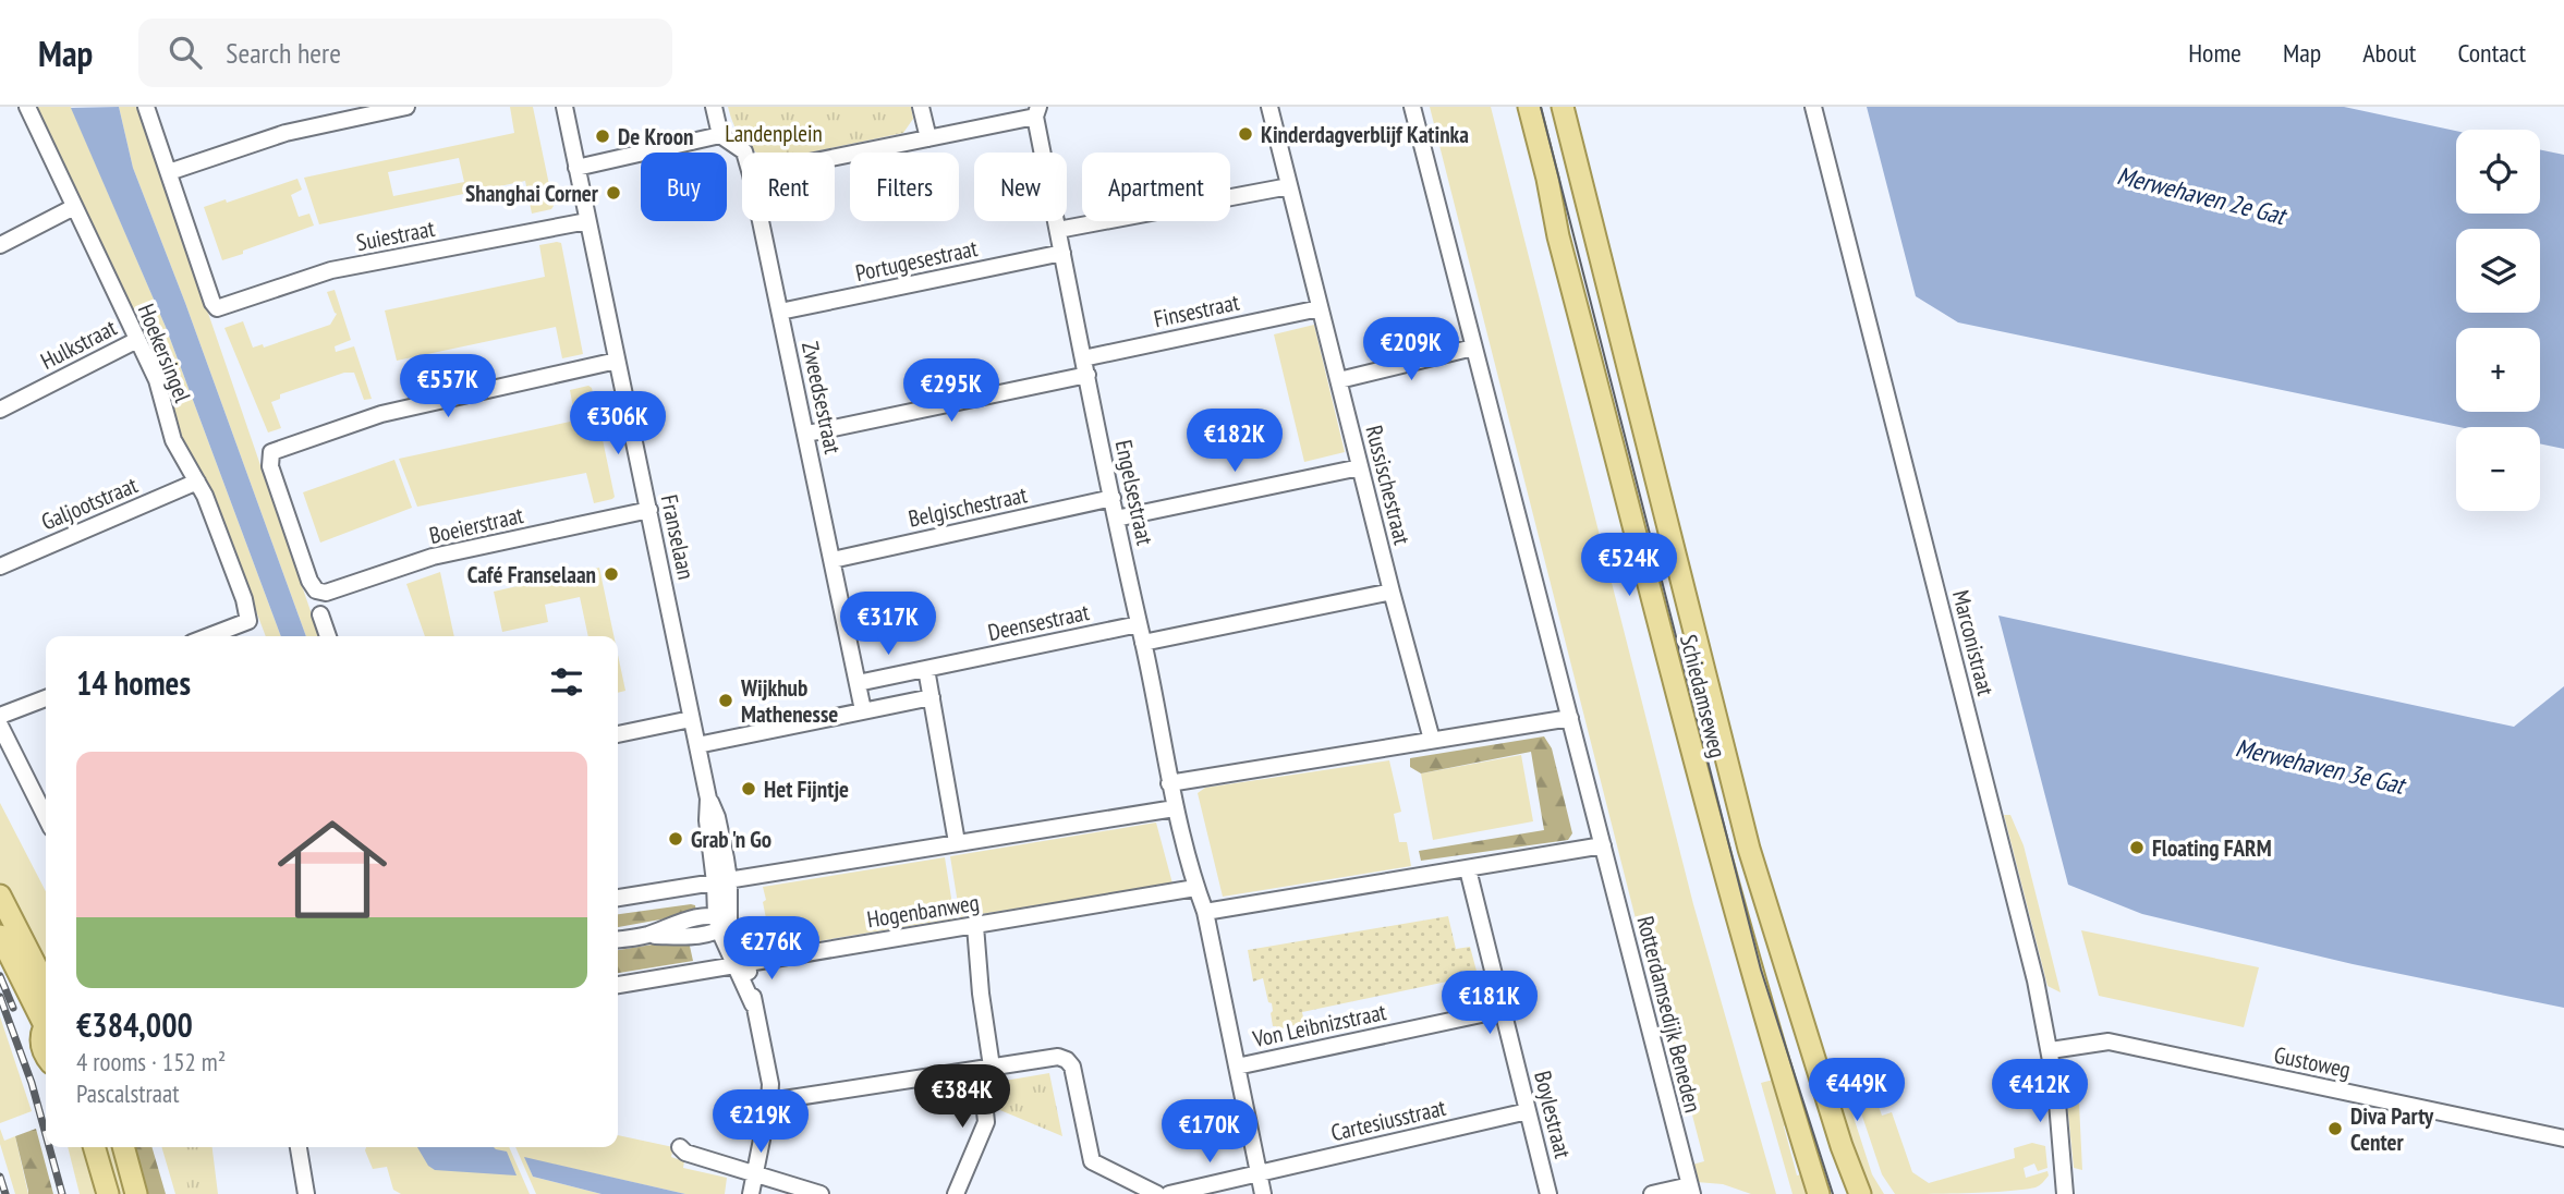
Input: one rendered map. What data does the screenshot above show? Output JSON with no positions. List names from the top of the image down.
{
  "streets": {
    "main road": ["Schiedamseweg"],
    "street": [
      "Suiestraat",
      "Portugesestraat",
      "Finsestraat",
      "Hulkstraat",
      "Hoekersingel",
      "Zweedsestraat",
      "Russischestraat",
      "Engelsestraat",
      "Galjootstraat",
      "Belgischestraat",
      "Boeierstraat",
      "Franselaan",
      "Deensestraat",
      "Marconistraat",
      "Hogenbanweg",
      "Rotterdamsedijk Beneden",
      "Von Leibnizstraat",
      "Gustoweg",
      "Boylestraat",
      "Cartesiusstraat"
    ]
  },
  "crossings": [
    ["Suiestraat", "Franselaan"],
    ["Portugesestraat", "Zweedsestraat"],
    ["Portugesestraat", "Engelsestraat"],
    ["Finsestraat", "Russischestraat"],
    ["Finsestraat", "Engelsestraat"],
    ["Hulkstraat", "Hoekersingel"],
    ["Hoekersingel", "Galjootstraat"],
    ["Zweedsestraat", "Belgischestraat"],
    ["Zweedsestraat", "Deensestraat"],
    ["Engelsestraat", "Belgischestraat"],
    ["Engelsestraat", "Deensestraat"],
    ["Engelsestraat", "Hogenbanweg"],
    ["Engelsestraat", "Von Leibnizstraat"],
    ["Engelsestraat", "Cartesiusstraat"],
    ["Boeierstraat", "Franselaan"],
    ["Marconistraat", "Gustoweg"],
    ["Von Leibnizstraat", "Boylestraat"],
    ["Boylestraat", "Cartesiusstraat"]
  ],
  "water": ["Merwehaven 2e Gat", "Merwehaven 3e Gat"],
  "parks": ["Landenplein"],
  "places": [
    "Kinderdagverblijf Katinka",
    "De Kroon",
    "Shanghai Corner",
    "Café Franselaan",
    "Wijkhub Mathenesse",
    "Het Fijntje",
    "Grab 'n Go",
    "Floating FARM",
    "Diva Party Center"
  ],
  "page": {
    "header": "Map",
    "search": "Search here",
    "nav": [
      "Home",
      "Map",
      "About",
      "Contact"
    ],
    "map_buttons": ["+", "−"],
    "chip": [
      "Buy",
      "Rent",
      "Filters",
      "New",
      "Apartment"
    ],
    "price": [
      "€209K",
      "€557K",
      "€295K",
      "€306K",
      "€182K",
      "€524K",
      "€317K",
      "€276K",
      "€181K",
      "€449K",
      "€412K",
      "€384K",
      "€219K",
      "€170K"
    ],
    "heading": "14 homes",
    "list": [
      {
        "name": "€384,000",
        "note": "4 rooms · 152 m² · Pascalstraat"
      }
    ]
  }
}
